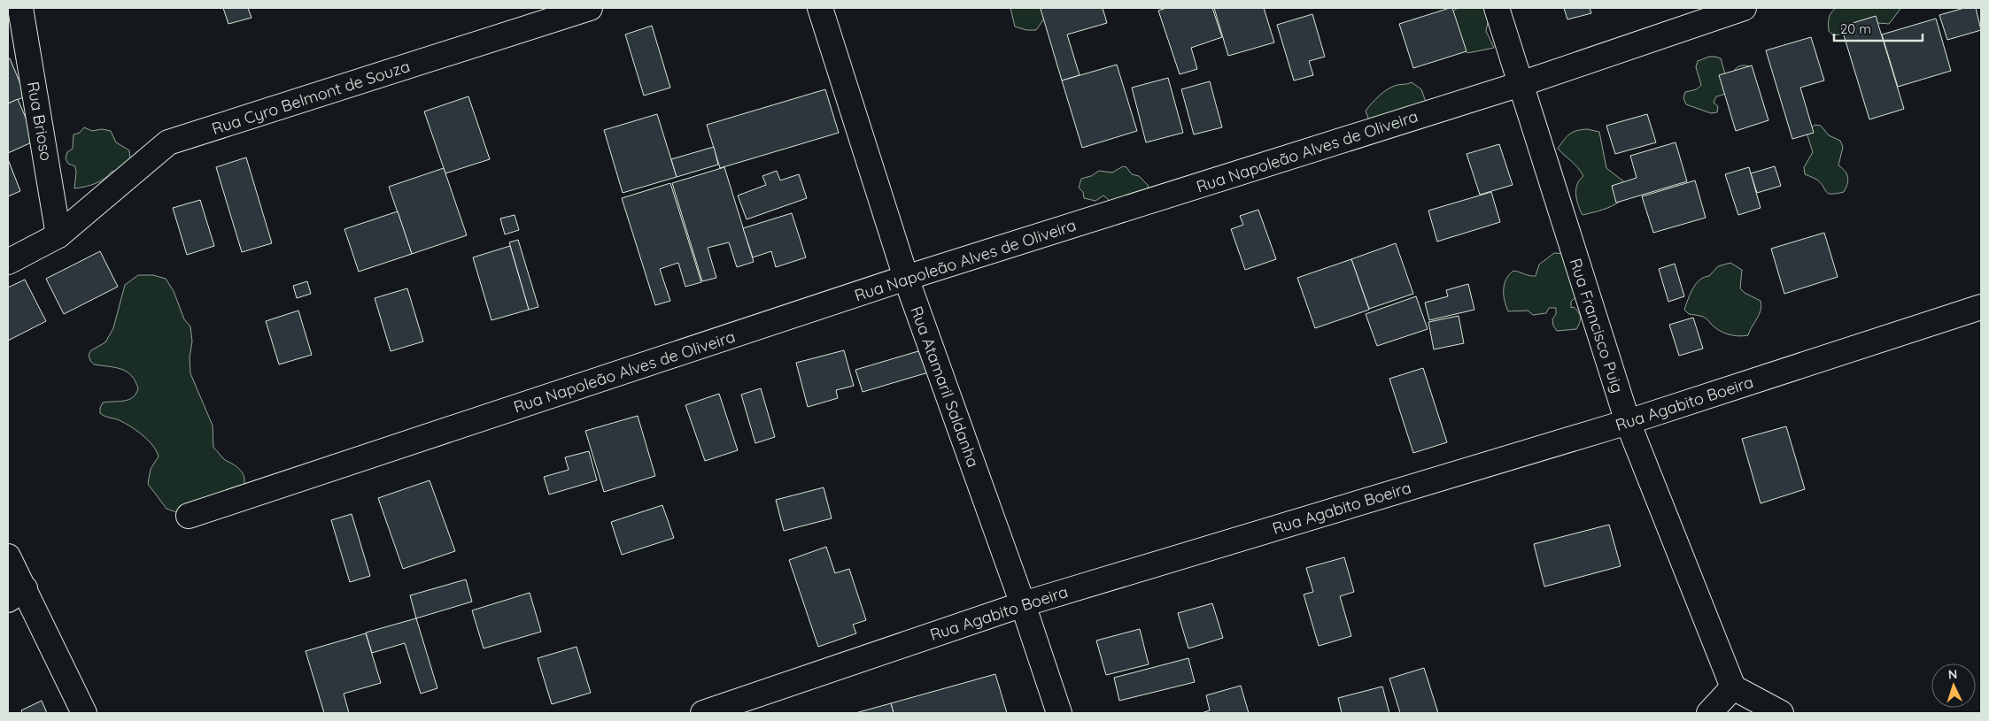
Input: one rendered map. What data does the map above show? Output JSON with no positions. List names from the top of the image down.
{
  "streets": {
    "street": [
      "Rua Cyro Belmont de Souza",
      "Rua Brioso",
      "Rua Napoleão Alves de Oliveira",
      "Rua Francisco Puig",
      "Rua Atamaril Saldanha",
      "Rua Agabito Boeira"
    ]
  },
  "crossings": [
    ["Rua Cyro Belmont de Souza", "Rua Brioso"],
    ["Rua Napoleão Alves de Oliveira", "Rua Francisco Puig"],
    ["Rua Napoleão Alves de Oliveira", "Rua Atamaril Saldanha"],
    ["Rua Francisco Puig", "Rua Agabito Boeira"],
    ["Rua Atamaril Saldanha", "Rua Agabito Boeira"]
  ],
  "scale_bar": "20 m",
  "north": "top"
}
